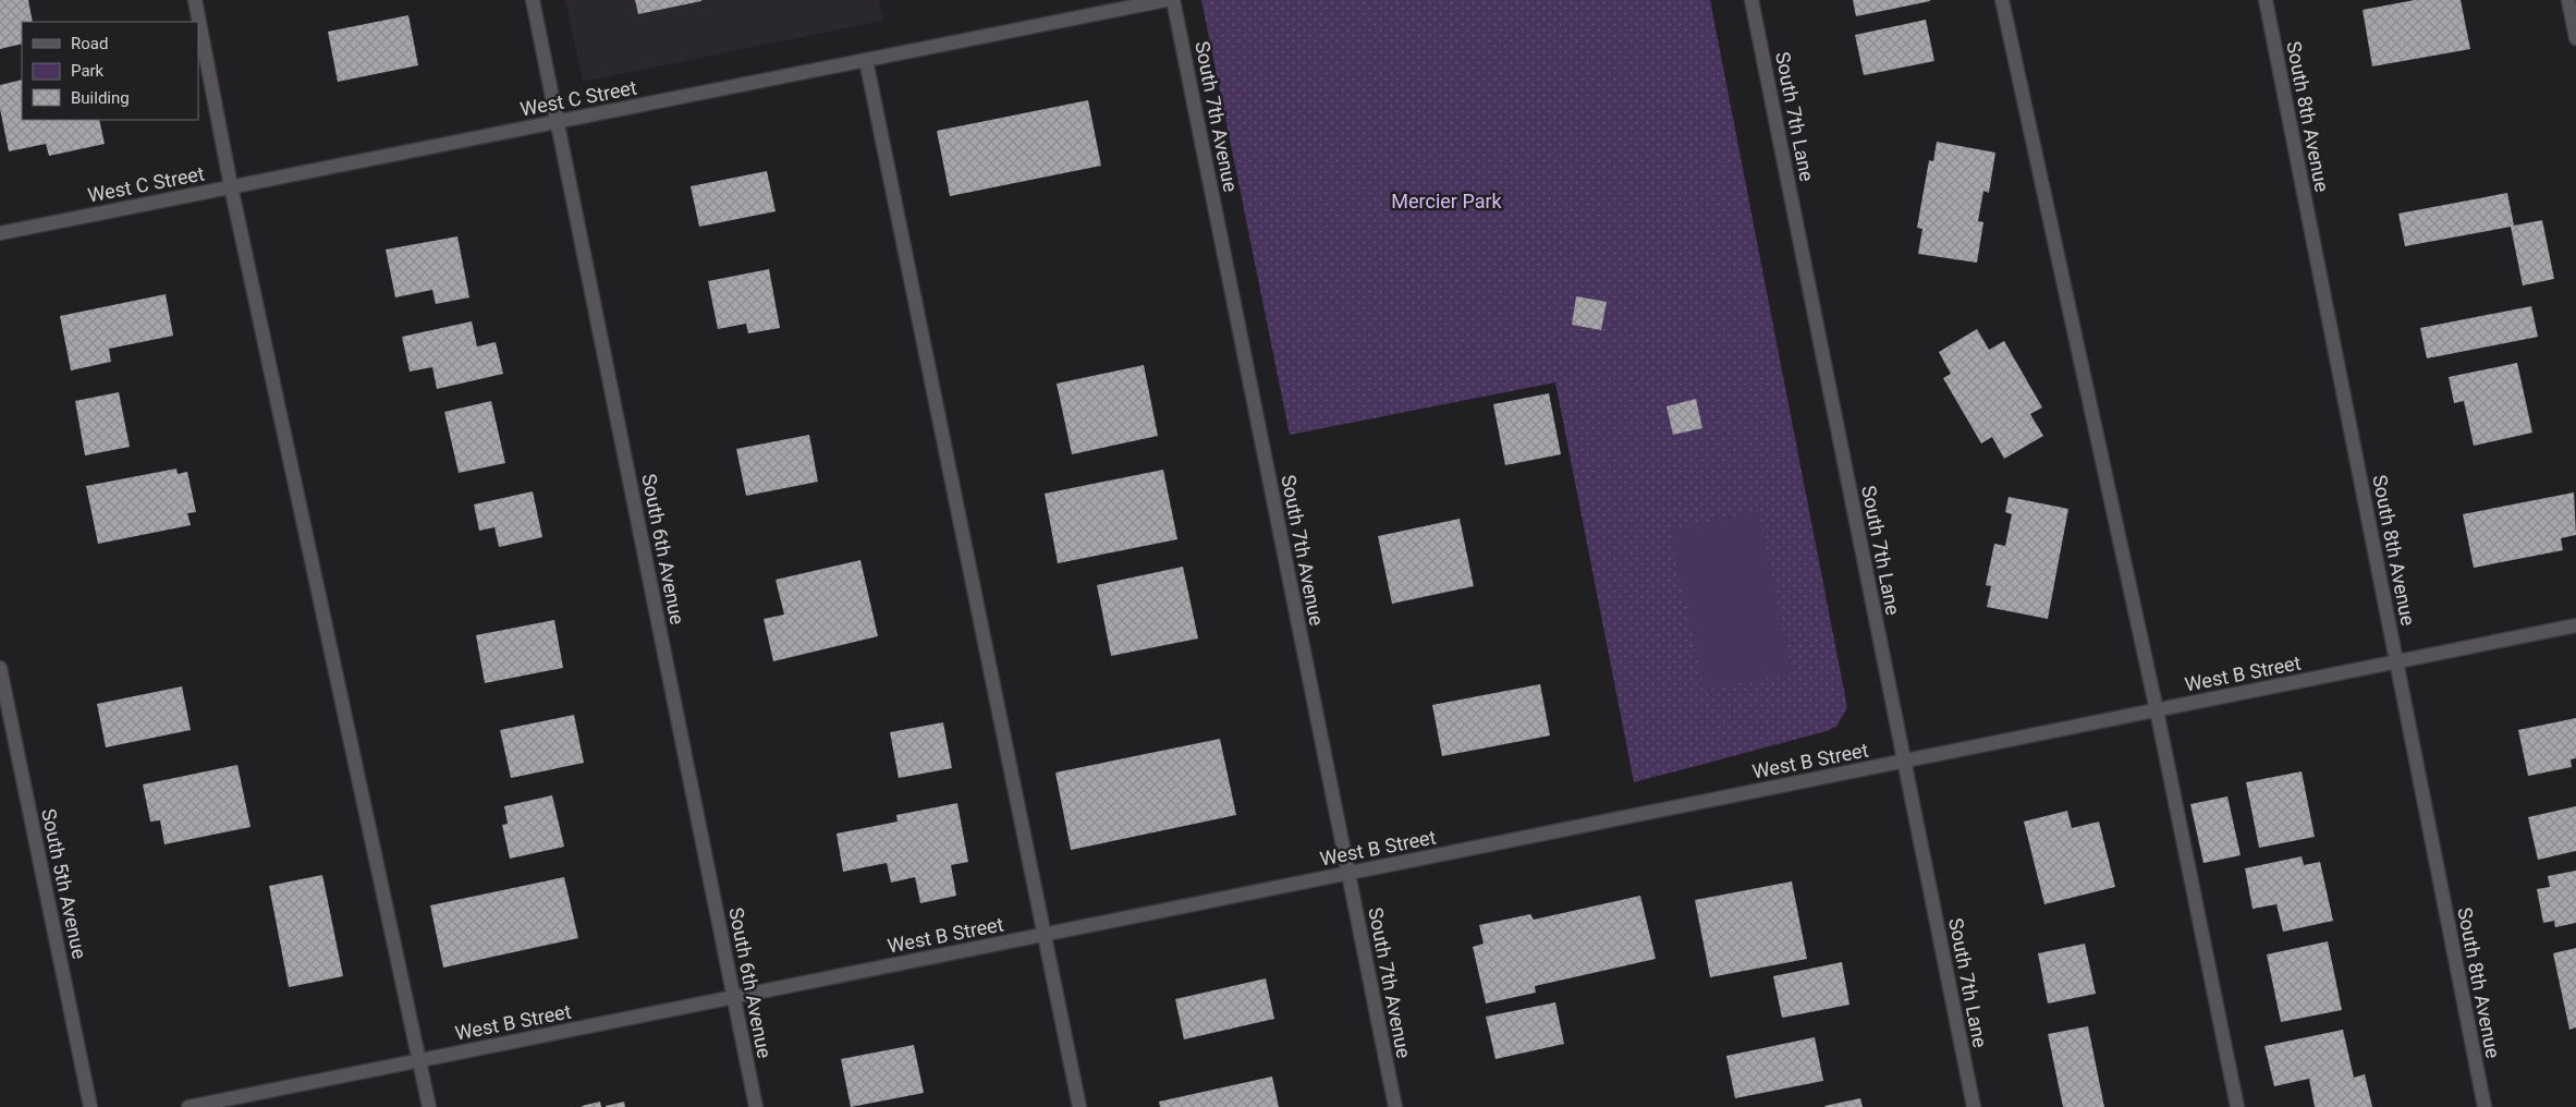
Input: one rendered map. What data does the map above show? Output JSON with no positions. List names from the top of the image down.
{
  "streets": {
    "street": [
      "West C Street",
      "South 7th Avenue",
      "South 7th Lane",
      "South 8th Avenue",
      "South 6th Avenue",
      "West B Street",
      "South 5th Avenue"
    ]
  },
  "crossings": [
    ["West C Street", "South 6th Avenue"],
    ["South 7th Avenue", "West B Street"],
    ["South 7th Lane", "West B Street"],
    ["South 8th Avenue", "West B Street"],
    ["South 6th Avenue", "West B Street"]
  ],
  "parks": ["Mercier Park"],
  "legend": ["Road", "Park", "Building"]
}
